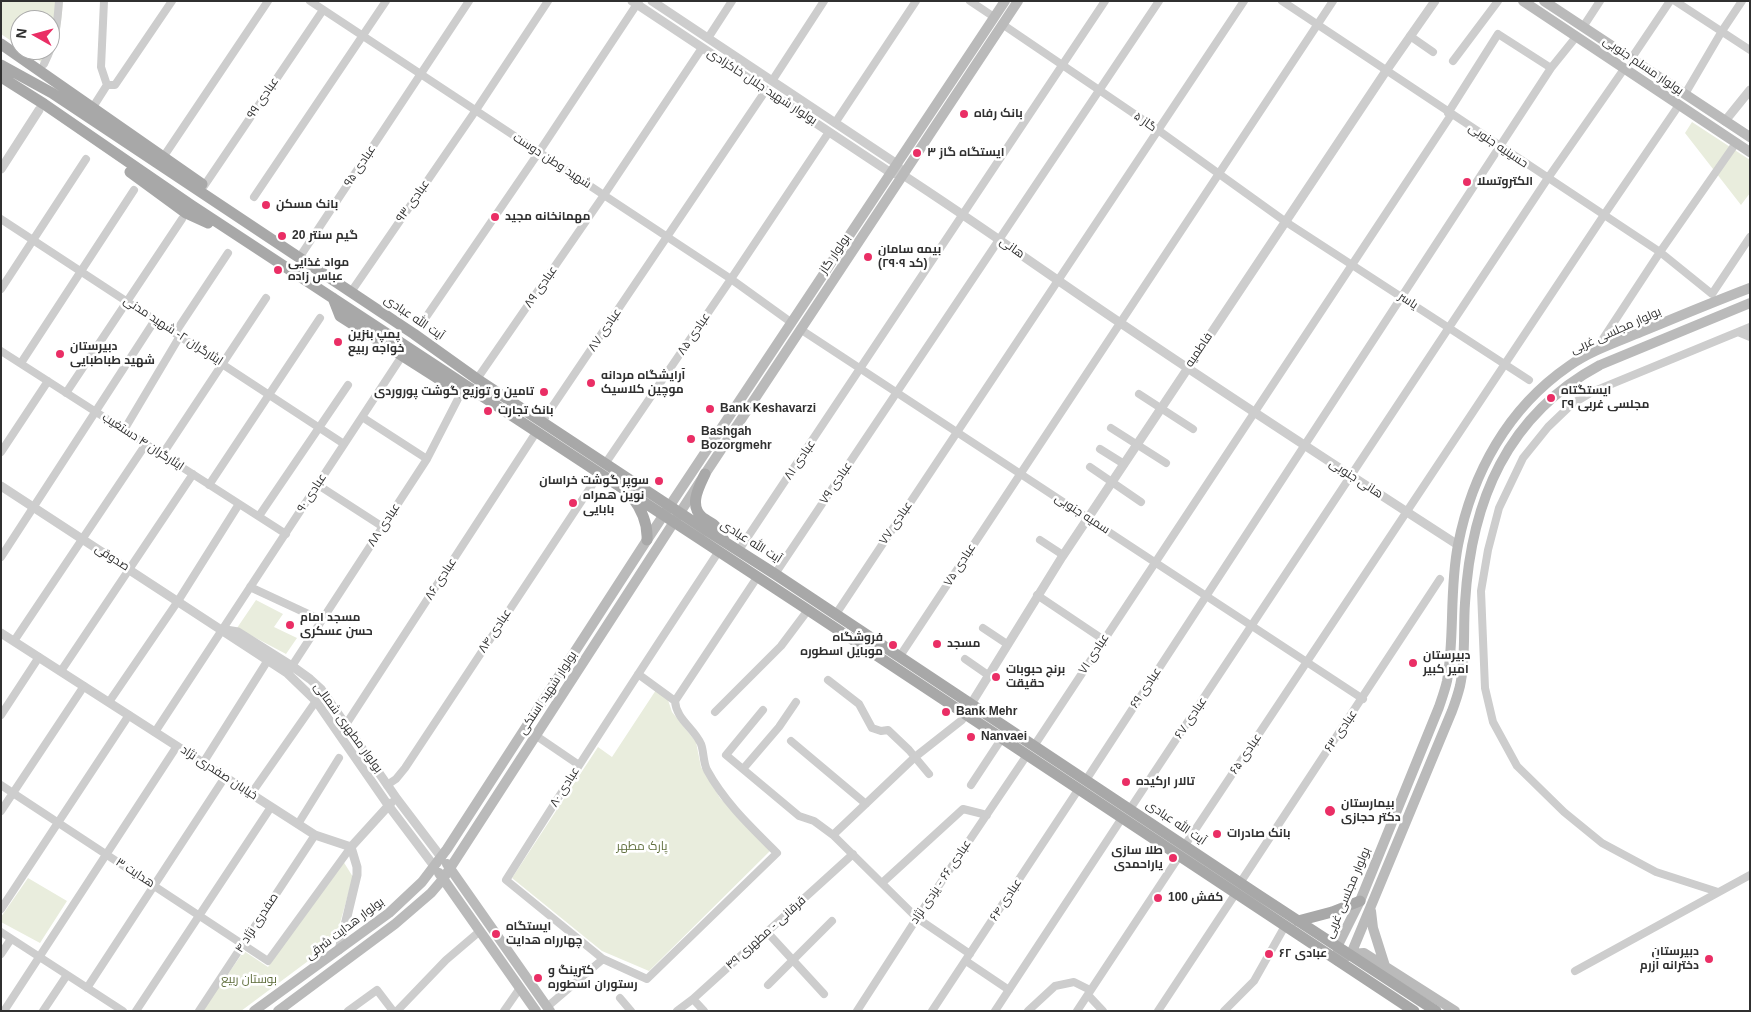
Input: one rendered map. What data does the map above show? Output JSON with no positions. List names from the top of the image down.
{
  "streets": {
    "main road": [
      "بولوار مسلم جنوبی",
      "بولوار گاز",
      "آیت الله عبادی",
      "بولوار مجلسی غربی",
      "بولوار شهید استکی",
      "بولوار مطهری شمالی",
      "بولوار هدایت شرقی"
    ],
    "street": [
      "بولوار شهید جلال خاکزادی",
      "عبادی ۹۹",
      "گاز ۵",
      "حسینیه جنوبی",
      "شهید وطن دوست",
      "عبادی ۹۵",
      "عبادی ۹۳",
      "هانی",
      "عبادی ۸۹",
      "یاسر",
      "عبادی ۸۷",
      "ایثارگران ۲- شهید مدنی",
      "عبادی ۸۵",
      "فاطمیه",
      "ایثارگران ۴ دستغیب",
      "عبادی ۸۱",
      "هانی جنوبی",
      "عبادی ۷۹",
      "عبادی ۹۰",
      "سمیه جنوبی",
      "عبادی ۷۷",
      "عبادی ۸۸",
      "صدوقی",
      "عبادی ۷۵",
      "عبادی ۸۶",
      "عبادی ۸۴",
      "عبادی ۷۱",
      "عبادی ۶۹",
      "عبادی ۶۷",
      "عبادی ۶۳",
      "عبادی ۶۵",
      "خیابان صفدری نژاد",
      "عبادی ۸۰",
      "هدایت ۳",
      "عبادی ۶۶ - یزدی نژاد",
      "عبادی ۶۴",
      "صفدری نژاد ۴",
      "قرقانی - مطهری ۴۹"
    ]
  },
  "crossings": [
    ["بولوار مسلم جنوبی", "عبادی ۶۹"],
    ["بولوار مسلم جنوبی", "عبادی ۶۷"],
    ["بولوار مسلم جنوبی", "عبادی ۶۵"],
    ["بولوار شهید جلال خاکزادی", "بولوار گاز"],
    ["بولوار شهید جلال خاکزادی", "عبادی ۸۹"],
    ["بولوار شهید جلال خاکزادی", "عبادی ۸۷"],
    ["بولوار شهید جلال خاکزادی", "عبادی ۸۵"],
    ["عبادی ۹۹", "شهید وطن دوست"],
    ["گاز ۵", "بولوار گاز"],
    ["گاز ۵", "یاسر"],
    ["گاز ۵", "فاطمیه"],
    ["گاز ۵", "عبادی ۸۱"],
    ["گاز ۵", "عبادی ۷۹"],
    ["گاز ۵", "عبادی ۷۷"],
    ["گاز ۵", "عبادی ۷۵"],
    ["حسینیه جنوبی", "فاطمیه"],
    ["حسینیه جنوبی", "عبادی ۷۵"],
    ["حسینیه جنوبی", "عبادی ۷۱"],
    ["حسینیه جنوبی", "عبادی ۶۹"],
    ["حسینیه جنوبی", "عبادی ۶۷"],
    ["حسینیه جنوبی", "عبادی ۶۵"],
    ["شهید وطن دوست", "عبادی ۹۵"],
    ["شهید وطن دوست", "عبادی ۹۳"],
    ["شهید وطن دوست", "بولوار گاز"],
    ["شهید وطن دوست", "عبادی ۸۹"],
    ["شهید وطن دوست", "عبادی ۸۷"],
    ["شهید وطن دوست", "عبادی ۸۵"],
    ["عبادی ۹۵", "آیت الله عبادی"],
    ["عبادی ۹۳", "آیت الله عبادی"],
    ["هانی", "بولوار گاز"],
    ["هانی", "فاطمیه"],
    ["هانی", "عبادی ۸۱"],
    ["هانی", "هانی جنوبی"],
    ["هانی", "عبادی ۷۹"],
    ["هانی", "عبادی ۷۷"],
    ["هانی", "عبادی ۷۵"],
    ["بولوار گاز", "آیت الله عبادی"],
    ["بولوار گاز", "سمیه جنوبی"],
    ["بولوار گاز", "بولوار شهید استکی"],
    ["عبادی ۸۹", "آیت الله عبادی"],
    ["یاسر", "فاطمیه"],
    ["یاسر", "عبادی ۷۱"],
    ["یاسر", "عبادی ۶۹"],
    ["یاسر", "عبادی ۶۷"],
    ["یاسر", "عبادی ۶۵"],
    ["آیت الله عبادی", "عبادی ۸۷"],
    ["آیت الله عبادی", "بولوار مجلسی غربی"],
    ["آیت الله عبادی", "عبادی ۸۵"],
    ["آیت الله عبادی", "فاطمیه"],
    ["آیت الله عبادی", "عبادی ۸۱"],
    ["آیت الله عبادی", "عبادی ۷۹"],
    ["آیت الله عبادی", "عبادی ۹۰"],
    ["آیت الله عبادی", "عبادی ۷۷"],
    ["آیت الله عبادی", "عبادی ۷۵"],
    ["آیت الله عبادی", "عبادی ۸۶"],
    ["آیت الله عبادی", "عبادی ۸۴"],
    ["آیت الله عبادی", "عبادی ۷۱"],
    ["آیت الله عبادی", "عبادی ۶۹"],
    ["آیت الله عبادی", "بولوار شهید استکی"],
    ["آیت الله عبادی", "عبادی ۶۷"],
    ["آیت الله عبادی", "عبادی ۶۳"],
    ["آیت الله عبادی", "عبادی ۶۵"],
    ["آیت الله عبادی", "عبادی ۸۰"],
    ["آیت الله عبادی", "عبادی ۶۶ - یزدی نژاد"],
    ["آیت الله عبادی", "عبادی ۶۴"],
    ["عبادی ۸۷", "عبادی ۸۶"],
    ["ایثارگران ۲- شهید مدنی", "عبادی ۹۰"],
    ["بولوار مجلسی غربی", "هانی جنوبی"],
    ["عبادی ۸۵", "عبادی ۸۴"],
    ["فاطمیه", "هانی جنوبی"],
    ["فاطمیه", "سمیه جنوبی"],
    ["ایثارگران ۴ دستغیب", "عبادی ۹۰"],
    ["عبادی ۸۱", "سمیه جنوبی"],
    ["هانی جنوبی", "عبادی ۷۱"],
    ["هانی جنوبی", "عبادی ۶۹"],
    ["هانی جنوبی", "عبادی ۶۷"],
    ["هانی جنوبی", "عبادی ۶۵"],
    ["عبادی ۷۹", "سمیه جنوبی"],
    ["عبادی ۹۰", "صدوقی"],
    ["عبادی ۹۰", "بولوار مطهری شمالی"],
    ["عبادی ۹۰", "خیابان صفدری نژاد"],
    ["سمیه جنوبی", "عبادی ۷۷"],
    ["سمیه جنوبی", "عبادی ۷۵"],
    ["سمیه جنوبی", "عبادی ۷۱"],
    ["سمیه جنوبی", "عبادی ۶۹"],
    ["سمیه جنوبی", "عبادی ۶۷"],
    ["سمیه جنوبی", "عبادی ۶۳"],
    ["سمیه جنوبی", "عبادی ۶۵"],
    ["عبادی ۸۸", "بولوار مطهری شمالی"],
    ["صدوقی", "بولوار مطهری شمالی"],
    ["عبادی ۸۶", "بولوار مطهری شمالی"],
    ["عبادی ۸۴", "بولوار مطهری شمالی"],
    ["عبادی ۷۱", "عبادی ۶۹"],
    ["بولوار شهید استکی", "بولوار مطهری شمالی"],
    ["بولوار شهید استکی", "بولوار هدایت شرقی"],
    ["بولوار مطهری شمالی", "بولوار هدایت شرقی"],
    ["خیابان صفدری نژاد", "هدایت ۳"],
    ["خیابان صفدری نژاد", "صفدری نژاد ۴"],
    ["هدایت ۳", "صفدری نژاد ۴"]
  ],
  "parks": ["پارک مطهر", "بوستان ربیع"],
  "places": [
    "بانک رفاه",
    "ایستگاه گاز ۳",
    "الکتروتسلا",
    "بانک مسکن",
    "مهمانخانه مجید",
    "گیم سنتر 20",
    "بیمه سامان (کد ۲۹۰۹)",
    "مواد غذایی عباس زاده",
    "پمپ بنزین خواجه ربیع",
    "دبیرستان شهید طباطبایی",
    "آرایشگاه مردانه موچین کلاسیک",
    "تامین و توزیع گوشت پوروردی",
    "ایستگتاه مجلسی غربی ۲۹",
    "Bank Keshavarzi",
    "بانک تجارت",
    "Bashgah Bozorgmehr",
    "سوپر گوشت خراسان",
    "نوین همراه بابایی",
    "مسجد امام حسن عسکری",
    "مسجد",
    "فروشگاه موبایل اسطوره",
    "دبیرستان امیر کبیر",
    "برنج حبوبات حقیقت",
    "Bank Mehr",
    "Nanvaei",
    "تالار ارکیده",
    "بیمارستان دکتر حجازی",
    "بانک صادرات",
    "طلا سازی یاراحمدی",
    "کفش 100",
    "ایستگاه چهارراه هدایت",
    "عبادی ۶۲",
    "دبیرستان دخترانه آزرم",
    "کترینگ و رستوران اسطوره"
  ],
  "north": "left"
}
